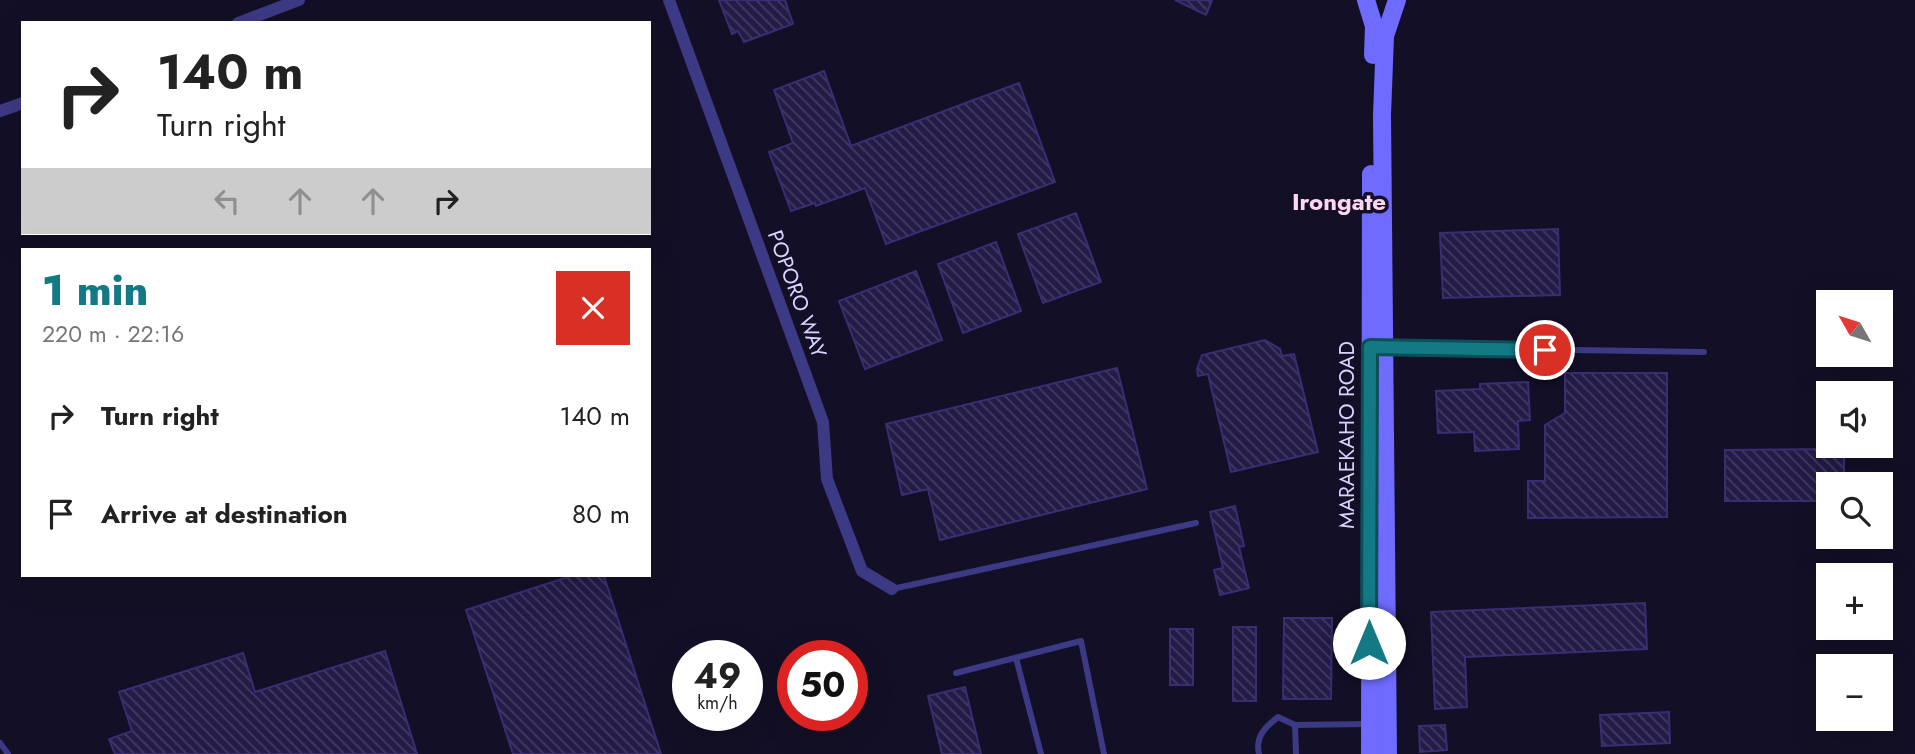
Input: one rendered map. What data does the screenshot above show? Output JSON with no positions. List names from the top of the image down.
{
  "streets": {
    "main road": ["MARAEKAHO ROAD"],
    "street": ["POPORO WAY"]
  },
  "districts": ["Irongate"],
  "north": "top left",
  "page": {
    "turn": ["140 m", "Turn right"],
    "heading": ["1 min", "220 m · 22:16"],
    "map_buttons": ["+", "−"],
    "list": [
      {
        "name": "Turn right",
        "value": "140 m"
      },
      {
        "name": "Arrive at destination",
        "value": "80 m"
      }
    ],
    "speed": "49 km/h",
    "limit": "50"
  }
}
